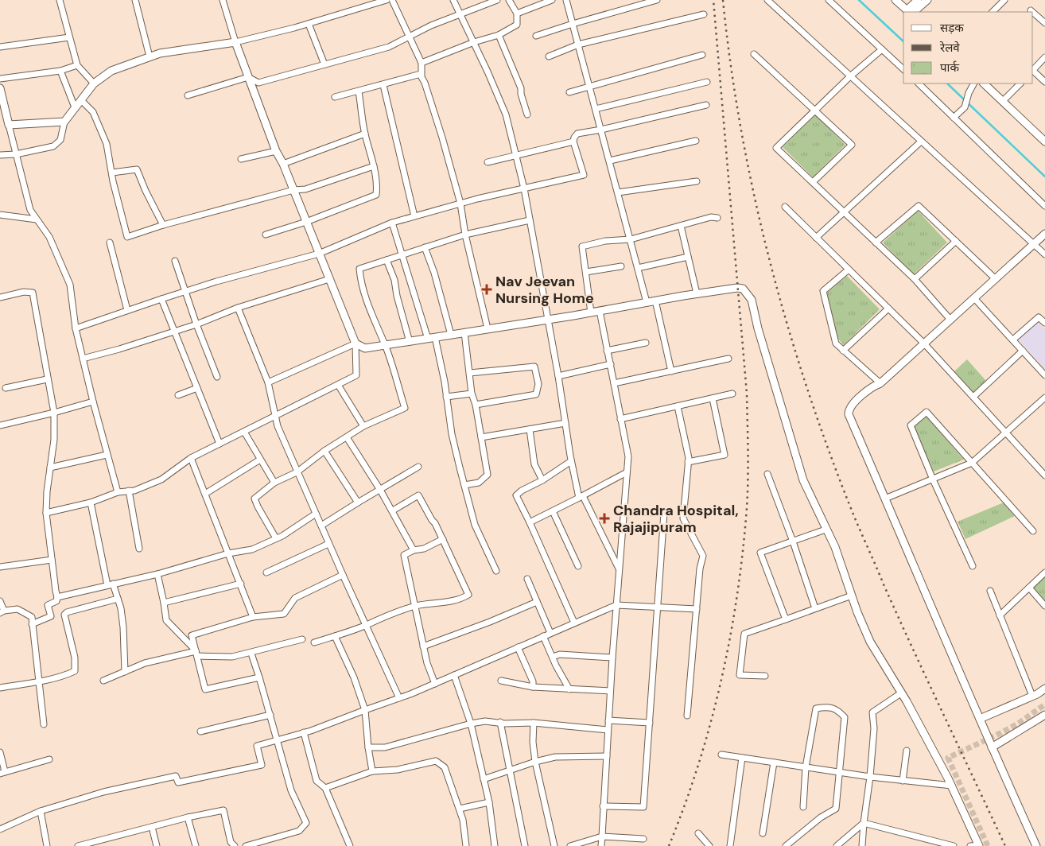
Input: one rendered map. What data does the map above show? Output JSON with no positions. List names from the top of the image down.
{
  "places": {
    "health": ["Nav Jeevan Nursing Home", "Chandra Hospital, Rajajipuram"]
  },
  "legend": ["सड़क", "रेलवे", "पार्क"]
}
